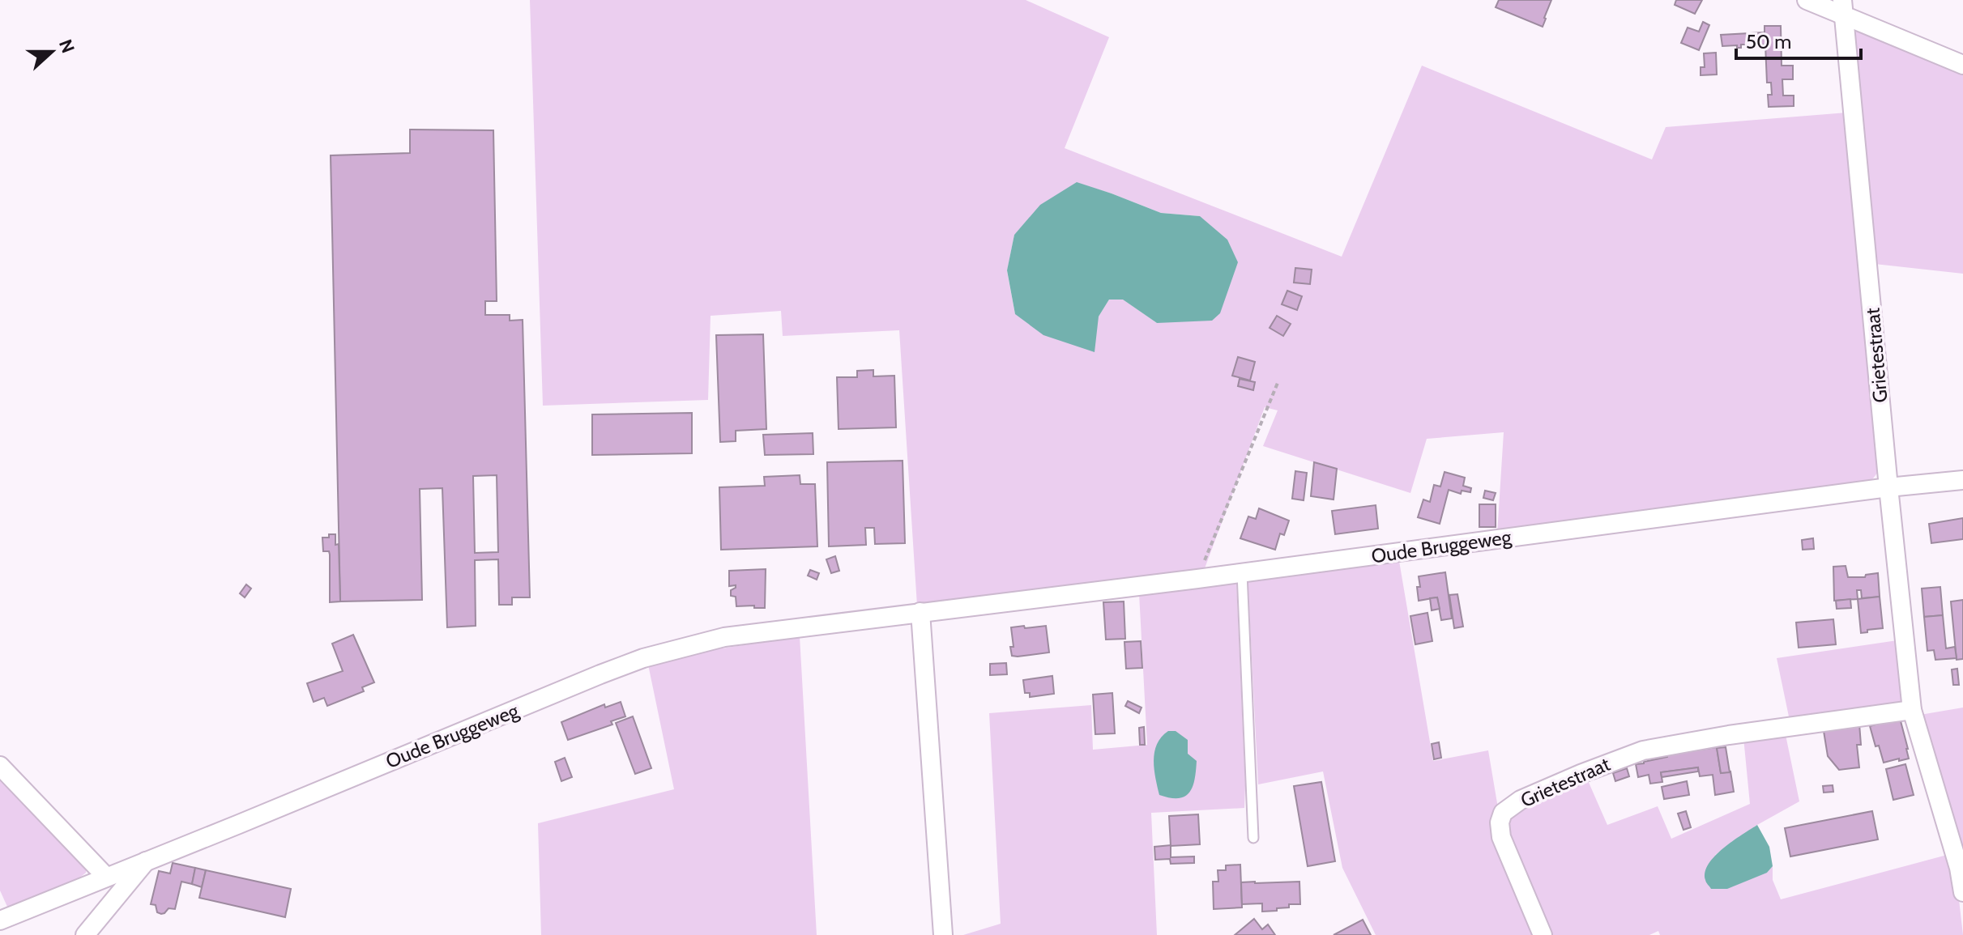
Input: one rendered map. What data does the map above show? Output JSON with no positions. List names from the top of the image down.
{
  "streets": {
    "street": ["Grietestraat", "Oude Bruggeweg"]
  },
  "crossings": [
    ["Grietestraat", "Oude Bruggeweg"]
  ],
  "scale_bar": "50 m",
  "north": "right"
}
